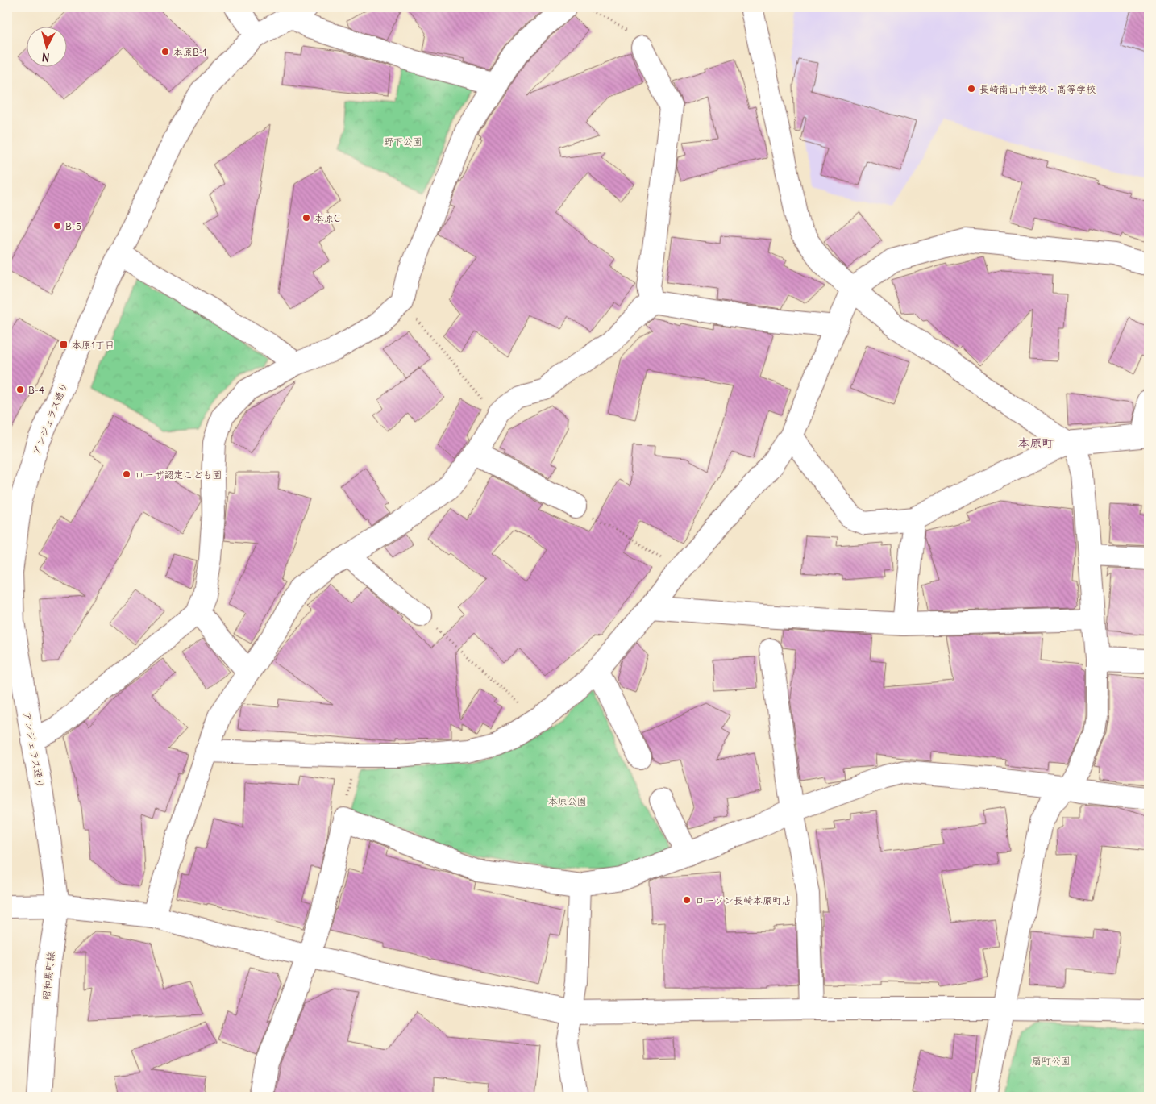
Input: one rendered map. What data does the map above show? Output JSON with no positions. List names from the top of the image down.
{
  "streets": {
    "street": ["アンジェラス通り", "昭和馬町線"]
  },
  "crossings": [
    ["アンジェラス通り", "昭和馬町線"]
  ],
  "districts": ["本原町"],
  "parks": ["野下公園", "本原公園", "扇町公園"],
  "places": {
    "other": [
      "本原B-1",
      "長崎南山中学校・高等学校",
      "本原C",
      "B-5",
      "B-4",
      "ローザ認定こども園",
      "ローソン長崎本原町店"
    ],
    "transit": ["本原1丁目"]
  },
  "north": "bottom"
}
